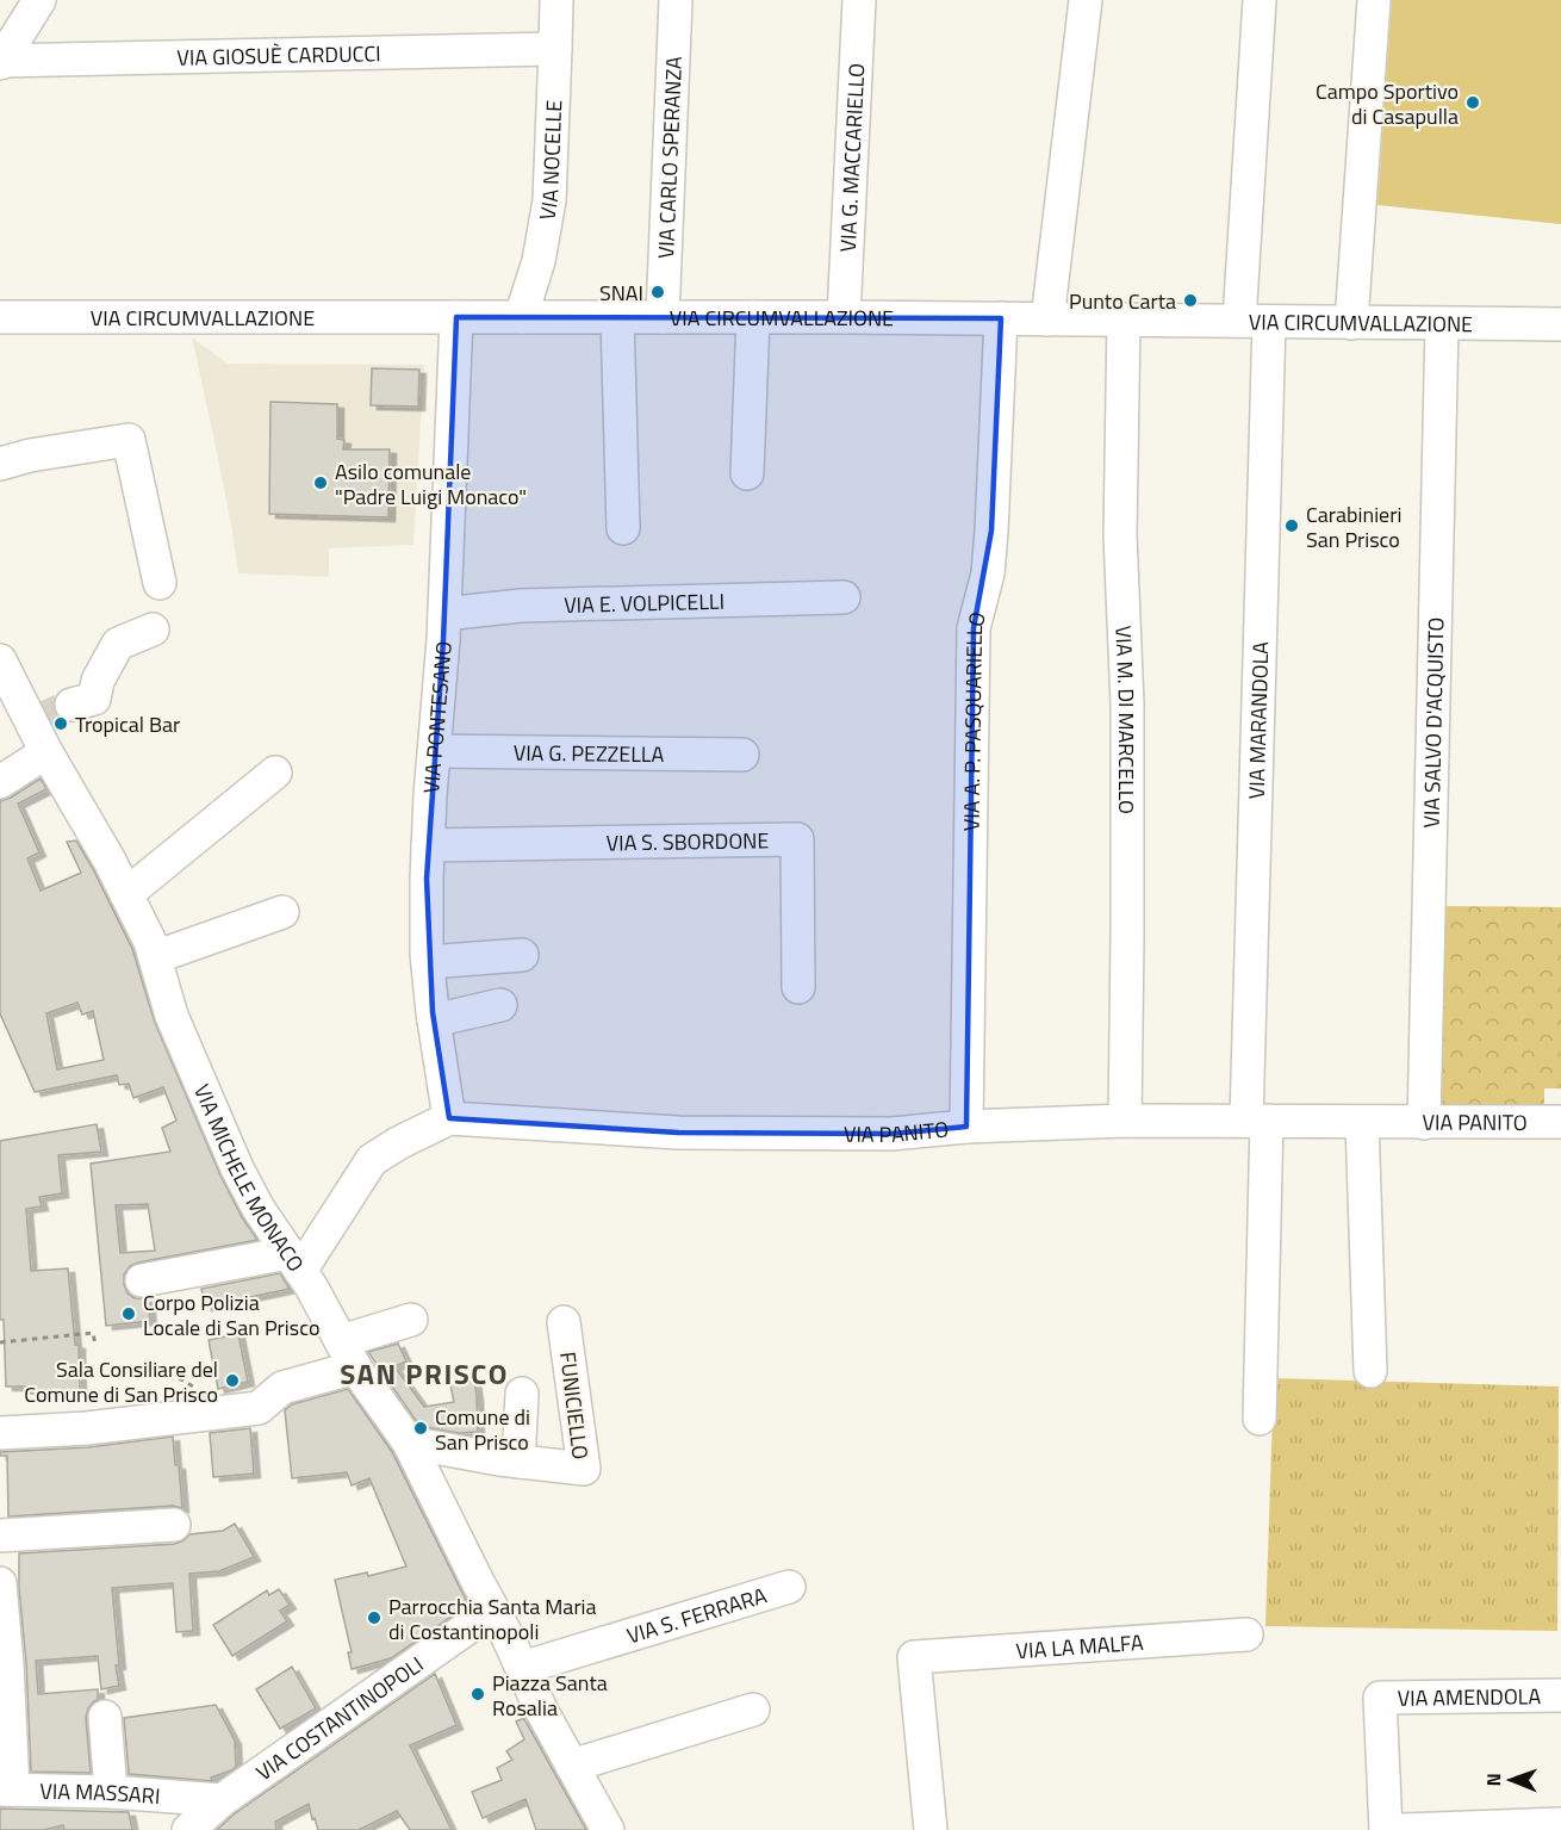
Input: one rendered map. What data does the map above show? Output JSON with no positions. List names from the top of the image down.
{
  "streets": {
    "street": [
      "VIA GIOSUÈ CARDUCCI",
      "VIA CARLO SPERANZA",
      "VIA G. MACCARIELLO",
      "VIA NOCELLE",
      "VIA CIRCUMVALLAZIONE",
      "VIA E. VOLPICELLI",
      "VIA PONTESANO",
      "VIA M. DI MARCELLO",
      "VIA A. P. PASQUARIELLO",
      "VIA MARANDOLA",
      "VIA SALVO D'ACQUISTO",
      "VIA G. PEZZELLA",
      "VIA S. SBORDONE",
      "VIA PANITO",
      "VIA MICHELE MONACO",
      "FUNICIELLO",
      "VIA S. FERRARA",
      "VIA LA MALFA",
      "VIA AMENDOLA",
      "VIA COSTANTINOPOLI",
      "VIA MASSARI"
    ]
  },
  "crossings": [
    ["VIA GIOSUÈ CARDUCCI", "VIA NOCELLE"],
    ["VIA CARLO SPERANZA", "VIA CIRCUMVALLAZIONE"],
    ["VIA G. MACCARIELLO", "VIA CIRCUMVALLAZIONE"],
    ["VIA NOCELLE", "VIA CIRCUMVALLAZIONE"],
    ["VIA CIRCUMVALLAZIONE", "VIA PONTESANO"],
    ["VIA CIRCUMVALLAZIONE", "VIA M. DI MARCELLO"],
    ["VIA CIRCUMVALLAZIONE", "VIA A. P. PASQUARIELLO"],
    ["VIA CIRCUMVALLAZIONE", "VIA MARANDOLA"],
    ["VIA CIRCUMVALLAZIONE", "VIA SALVO D'ACQUISTO"],
    ["VIA E. VOLPICELLI", "VIA PONTESANO"],
    ["VIA PONTESANO", "VIA G. PEZZELLA"],
    ["VIA PONTESANO", "VIA S. SBORDONE"],
    ["VIA PONTESANO", "VIA PANITO"],
    ["VIA M. DI MARCELLO", "VIA PANITO"],
    ["VIA A. P. PASQUARIELLO", "VIA PANITO"],
    ["VIA MARANDOLA", "VIA PANITO"],
    ["VIA SALVO D'ACQUISTO", "VIA PANITO"],
    ["VIA PANITO", "VIA MICHELE MONACO"],
    ["VIA MICHELE MONACO", "FUNICIELLO"],
    ["VIA MICHELE MONACO", "VIA S. FERRARA"],
    ["VIA MICHELE MONACO", "VIA COSTANTINOPOLI"],
    ["VIA COSTANTINOPOLI", "VIA MASSARI"]
  ],
  "districts": ["SAN PRISCO"],
  "places": [
    "Campo Sportivo di Casapulla",
    "SNAI",
    "Punto Carta",
    "Asilo comunale \"Padre Luigi Monaco\"",
    "Carabinieri San Prisco",
    "Tropical Bar",
    "Corpo Polizia Locale di San Prisco",
    "Sala Consiliare del Comune di San Prisco",
    "Comune di San Prisco",
    "Parrocchia Santa Maria di Costantinopoli",
    "Piazza Santa Rosalia"
  ],
  "north": "left"
}
